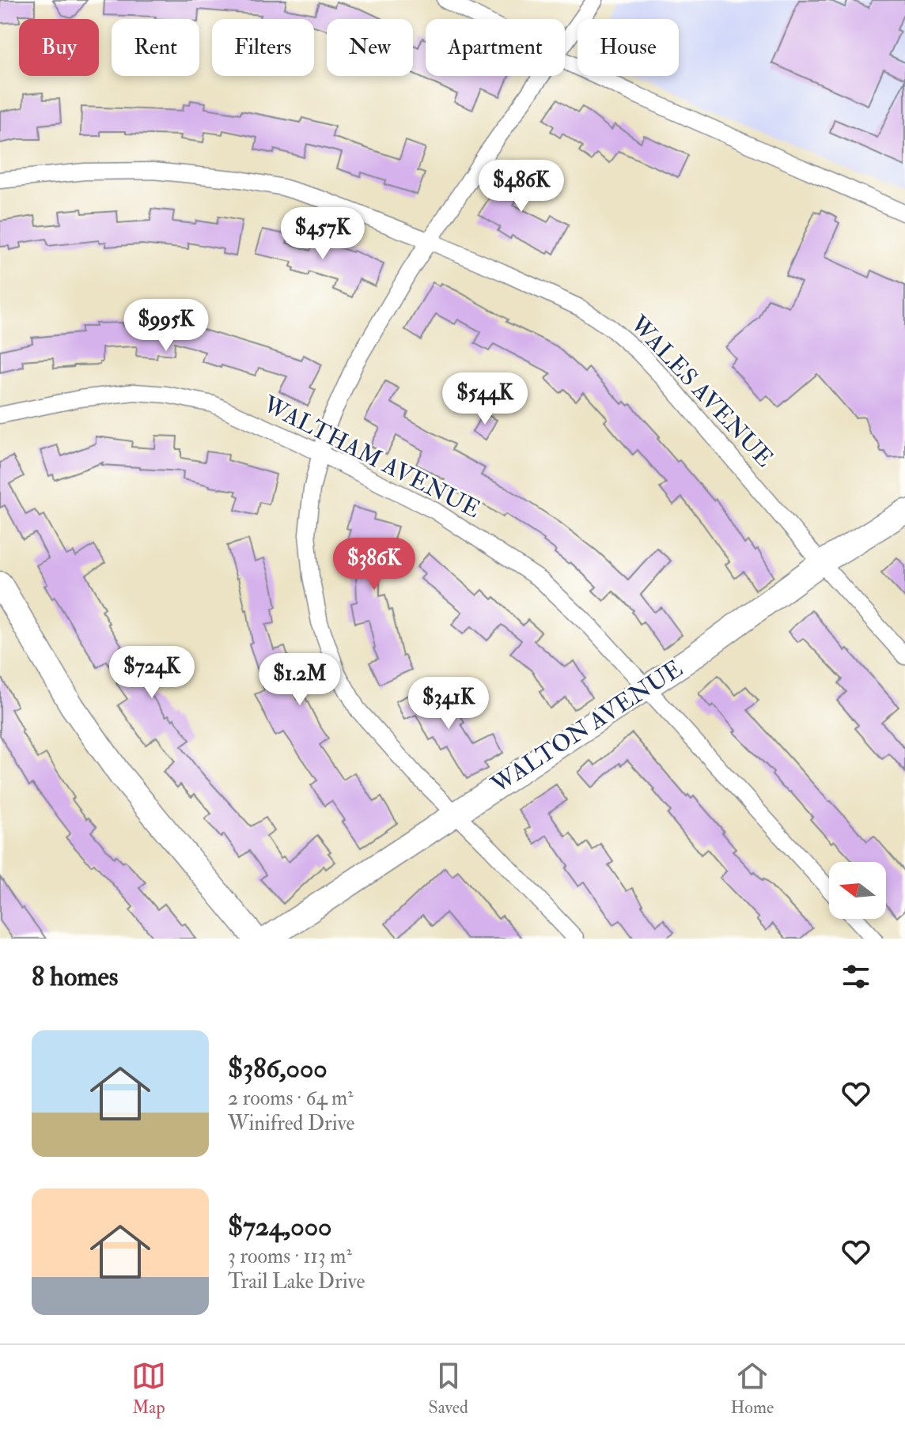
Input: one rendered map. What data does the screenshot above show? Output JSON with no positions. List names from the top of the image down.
{
  "streets": {
    "street": ["WALES AVENUE", "WALTHAM AVENUE", "WALTON AVENUE"]
  },
  "crossings": [
    ["WALES AVENUE", "WALTON AVENUE"],
    ["WALTHAM AVENUE", "WALTON AVENUE"]
  ],
  "north": "left",
  "page": {
    "chip": [
      "Buy",
      "Rent",
      "Filters",
      "New",
      "Apartment",
      "House"
    ],
    "price": [
      "$486K",
      "$457K",
      "$995K",
      "$544K",
      "$386K",
      "$724K",
      "$1.2M",
      "$341K"
    ],
    "heading": "8 homes",
    "list": [
      {
        "name": "$386,000",
        "note": "2 rooms · 64 m² · Winifred Drive"
      },
      {
        "name": "$724,000",
        "note": "3 rooms · 113 m² · Trail Lake Drive"
      }
    ],
    "tabs": ["Map", "Saved", "Home"]
  }
}
